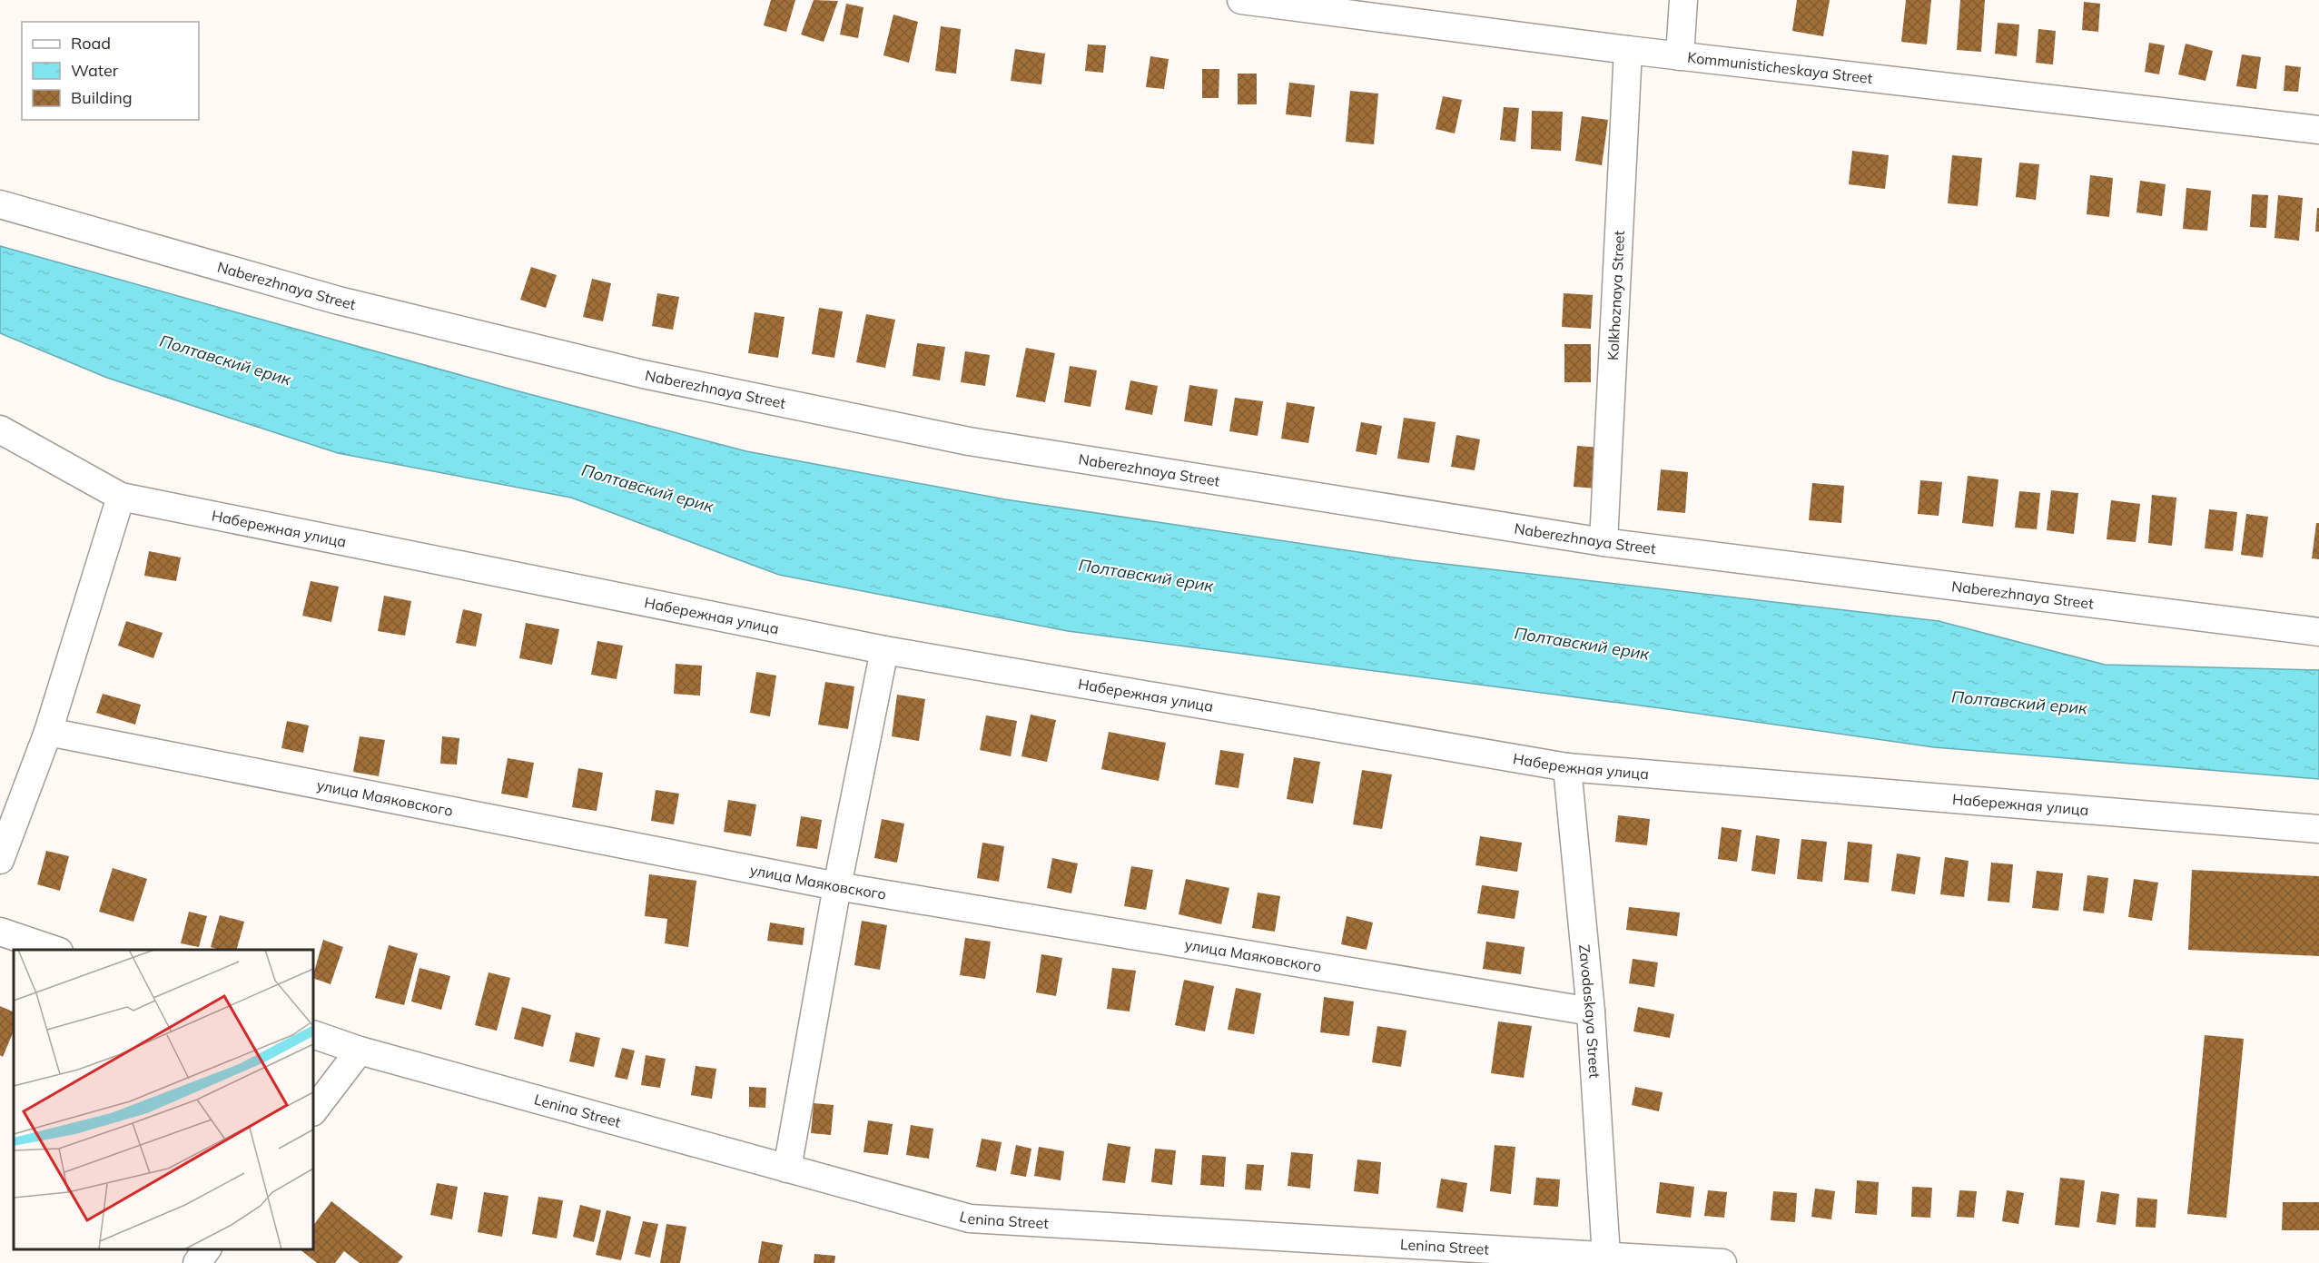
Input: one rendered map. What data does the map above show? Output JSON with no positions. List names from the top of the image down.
{
  "streets": {
    "street": [
      "Kommunisticheskaya Street",
      "Naberezhnaya Street",
      "Kolkhoznaya Street",
      "Набережная улица",
      "улица Маяковского",
      "Zavodaskaya Street",
      "Lenina Street"
    ]
  },
  "crossings": [
    ["Kommunisticheskaya Street", "Kolkhoznaya Street"],
    ["Naberezhnaya Street", "Kolkhoznaya Street"],
    ["Набережная улица", "Zavodaskaya Street"],
    ["улица Маяковского", "Zavodaskaya Street"],
    ["Zavodaskaya Street", "Lenina Street"]
  ],
  "water": ["Полтавский ерик"],
  "legend": ["Road", "Water", "Building"]
}
